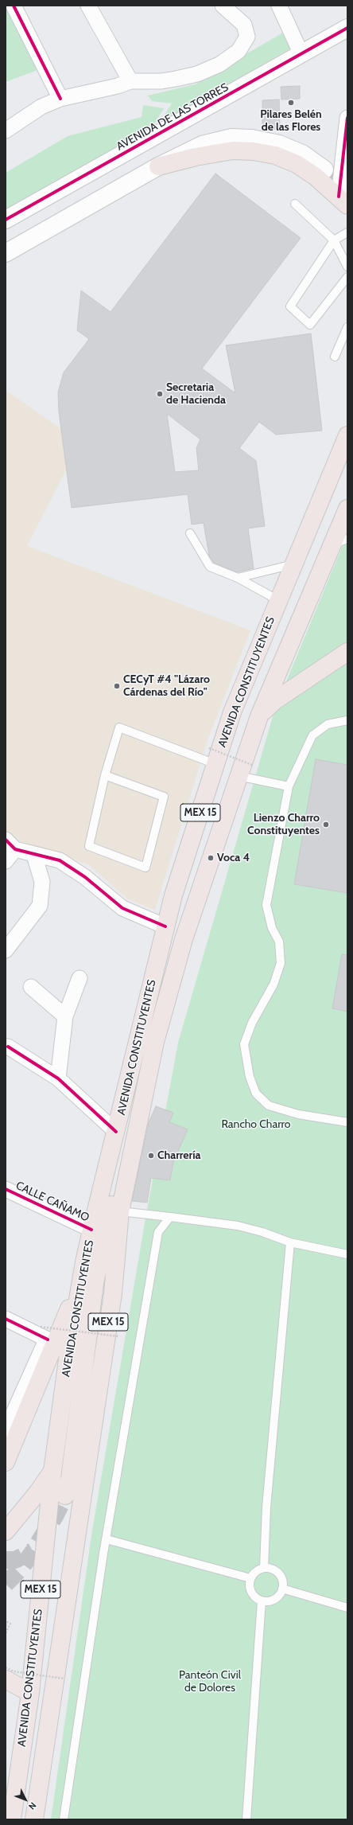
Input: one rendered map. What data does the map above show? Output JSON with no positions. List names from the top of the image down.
{
  "streets": {
    "highway": ["AVENIDA CONSTITUYENTES", "MEX 15"],
    "street": ["AVENIDA DE LAS TORRES", "CALLE CAÑAMO"]
  },
  "crossings": [
    ["AVENIDA CONSTITUYENTES", "CALLE CAÑAMO"]
  ],
  "parks": ["Rancho Charro", "Panteón Civil de Dolores"],
  "places": [
    "Pilares Belén de las Flores",
    "Secretaria de Hacienda",
    "CECyT #4 \"Lázaro Cárdenas del Río\"",
    "Lienzo Charro Constituyentes",
    "Voca 4",
    "Charrería"
  ],
  "north": "bottom right"
}
